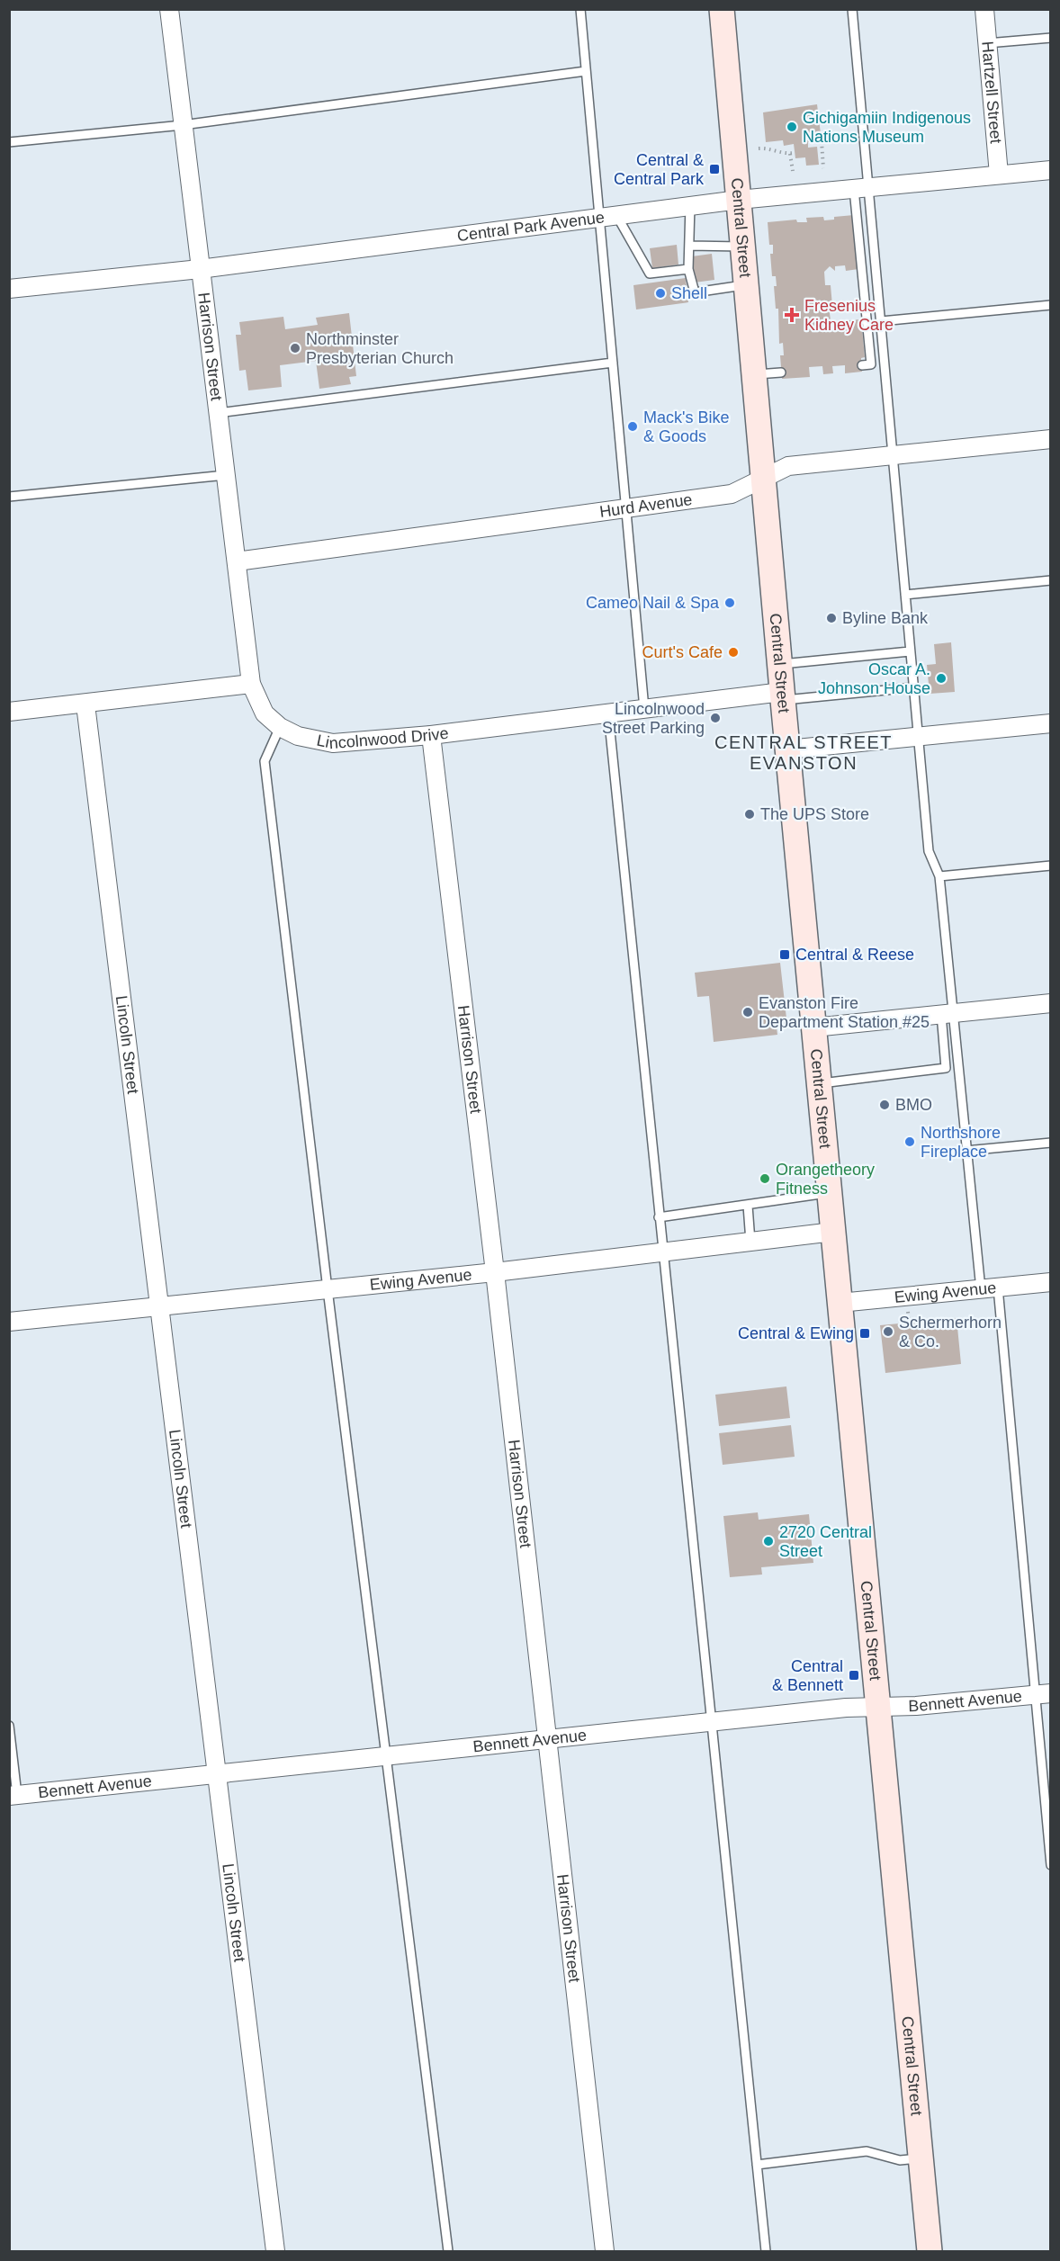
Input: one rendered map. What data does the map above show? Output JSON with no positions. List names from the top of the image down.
{
  "streets": {
    "main road": ["Central Street"],
    "street": [
      "Hartzell Street",
      "Central Park Avenue",
      "Harrison Street",
      "Hurd Avenue",
      "Lincolnwood Drive",
      "Lincoln Street",
      "Ewing Avenue",
      "Bennett Avenue"
    ]
  },
  "crossings": [
    ["Hartzell Street", "Central Park Avenue"],
    ["Central Park Avenue", "Central Street"],
    ["Central Park Avenue", "Harrison Street"],
    ["Central Street", "Hurd Avenue"],
    ["Central Street", "Lincolnwood Drive"],
    ["Central Street", "Ewing Avenue"],
    ["Central Street", "Bennett Avenue"],
    ["Harrison Street", "Hurd Avenue"],
    ["Harrison Street", "Lincolnwood Drive"],
    ["Harrison Street", "Ewing Avenue"],
    ["Harrison Street", "Bennett Avenue"],
    ["Lincoln Street", "Ewing Avenue"],
    ["Lincoln Street", "Bennett Avenue"]
  ],
  "districts": ["CENTRAL STREET EVANSTON"],
  "places": {
    "other": [
      "Gichigamiin Indigenous Nations Museum",
      "Shell",
      "Northminster Presbyterian Church",
      "Mack's Bike & Goods",
      "Cameo Nail & Spa",
      "Byline Bank",
      "Curt's Cafe",
      "Oscar A. Johnson House",
      "Lincolnwood Street Parking",
      "The UPS Store",
      "Evanston Fire Department Station #25",
      "BMO",
      "Northshore Fireplace",
      "Orangetheory Fitness",
      "Schermerhorn & Co.",
      "2720 Central Street"
    ],
    "transit": [
      "Central & Central Park",
      "Central & Reese",
      "Central & Ewing",
      "Central & Bennett"
    ],
    "health": ["Fresenius Kidney Care"]
  }
}
